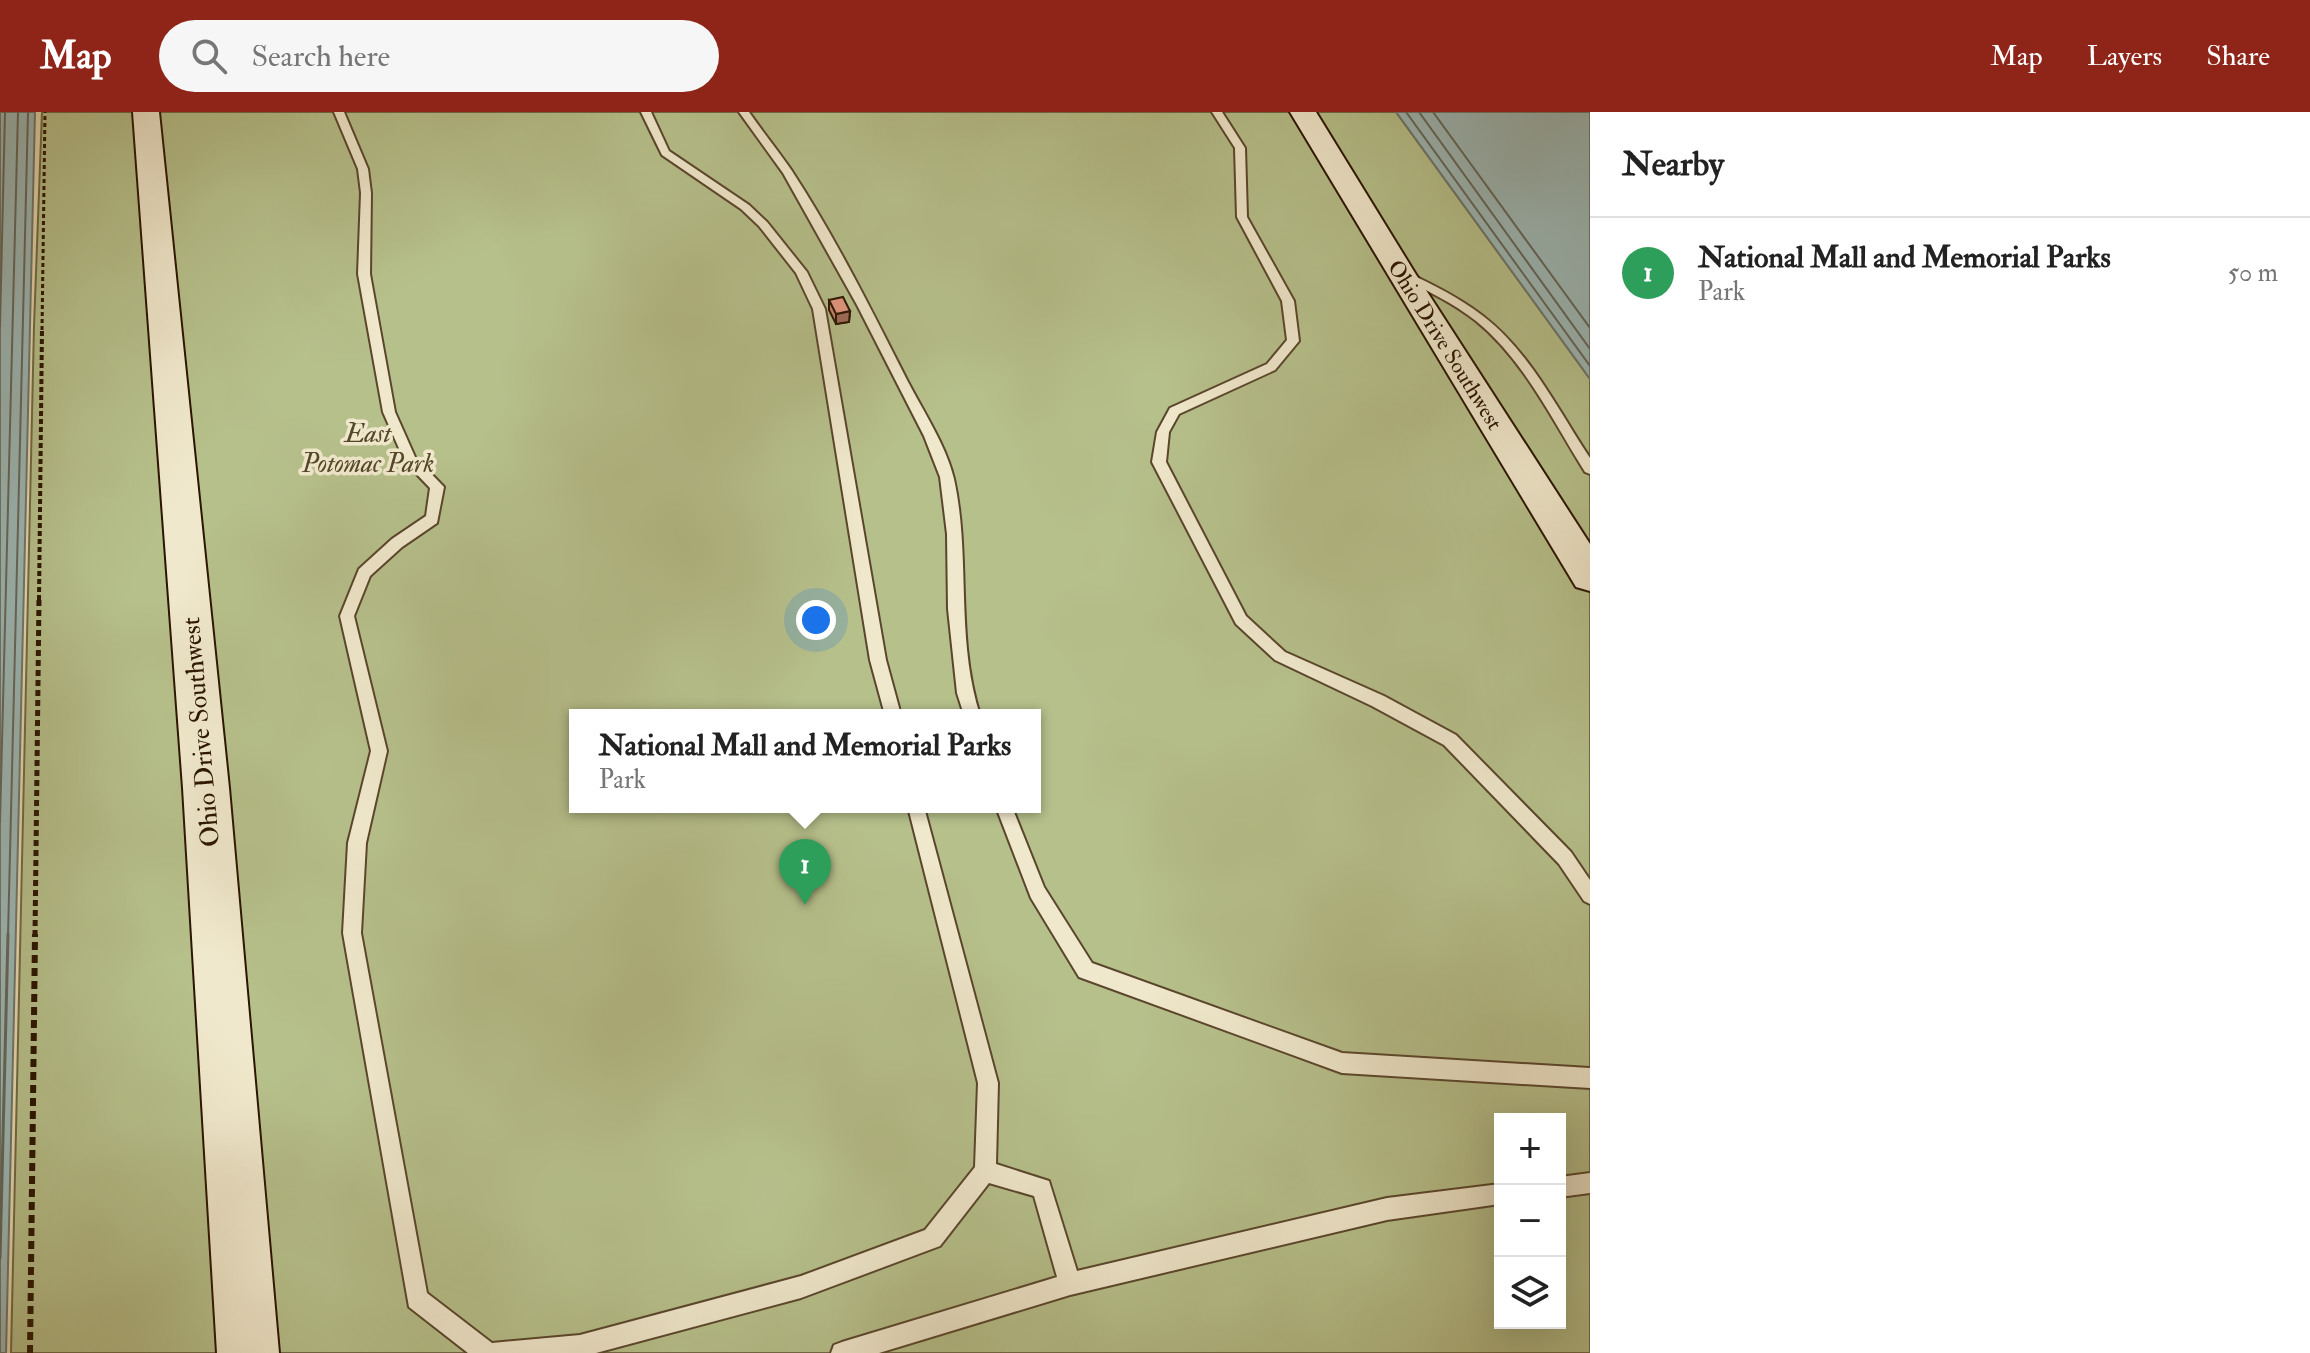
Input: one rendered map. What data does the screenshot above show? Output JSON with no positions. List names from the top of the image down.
{
  "streets": {
    "street": ["Ohio Drive Southwest"]
  },
  "parks": ["East Potomac Park"],
  "page": {
    "header": "Map",
    "search": "Search here",
    "nav": ["Map", "Layers", "Share"],
    "heading": "Nearby",
    "list": [
      {
        "mark": "1",
        "name": "National Mall and Memorial Parks",
        "note": "Park",
        "value": "50 m"
      }
    ],
    "popup": ["National Mall and Memorial Parks", "Park"],
    "pins": "1",
    "map_buttons": ["+", "−"]
  }
}
